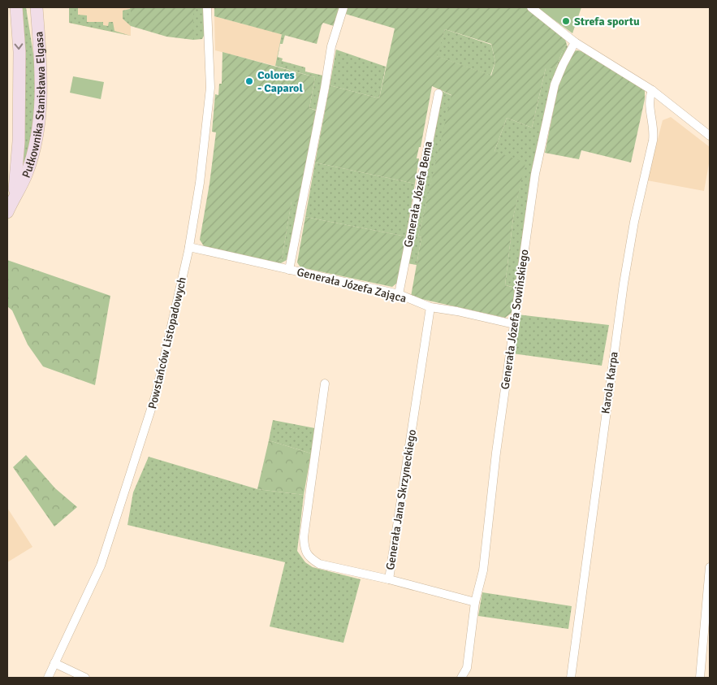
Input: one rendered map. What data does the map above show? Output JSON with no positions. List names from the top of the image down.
{
  "streets": {
    "street": [
      "Pułkownika Stanisława Elgasa",
      "Generała Józefa Bema",
      "Generała Józefa Zająca",
      "Generała Józefa Sowińskiego",
      "Powstańców Listopadowych",
      "Karola Karpa",
      "Generała Jana Skrzyneckiego"
    ]
  },
  "crossings": [
    ["Generała Józefa Bema", "Generała Józefa Zająca"],
    ["Generała Józefa Zająca", "Generała Józefa Sowińskiego"],
    ["Generała Józefa Zająca", "Powstańców Listopadowych"],
    ["Generała Józefa Zająca", "Generała Jana Skrzyneckiego"]
  ],
  "places": ["Strefa sportu", "Colores - Caparol"]
}
